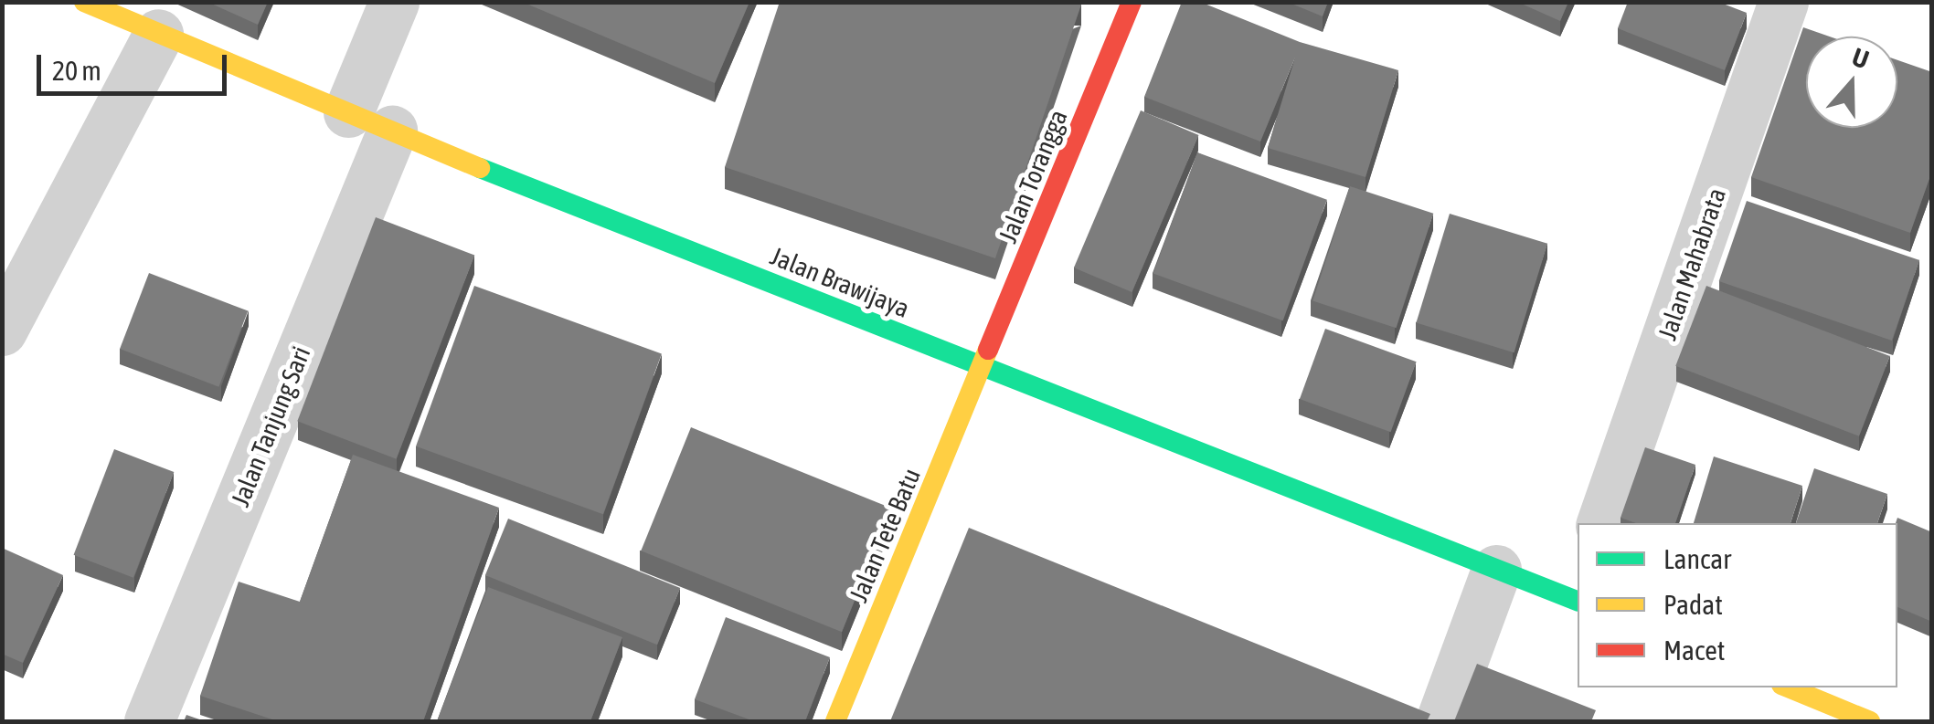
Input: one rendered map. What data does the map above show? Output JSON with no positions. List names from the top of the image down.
{
  "streets": {
    "main road": ["Jalan Torangga", "Jalan Brawijaya", "Jalan Tete Batu"],
    "street": ["Jalan Mahabrata", "Jalan Tanjung Sari"]
  },
  "crossings": [
    ["Jalan Torangga", "Jalan Brawijaya"],
    ["Jalan Torangga", "Jalan Tete Batu"],
    ["Jalan Brawijaya", "Jalan Tanjung Sari"],
    ["Jalan Brawijaya", "Jalan Tete Batu"]
  ],
  "legend": ["Lancar", "Padat", "Macet"],
  "scale_bar": "20 m",
  "north": "top"
}
